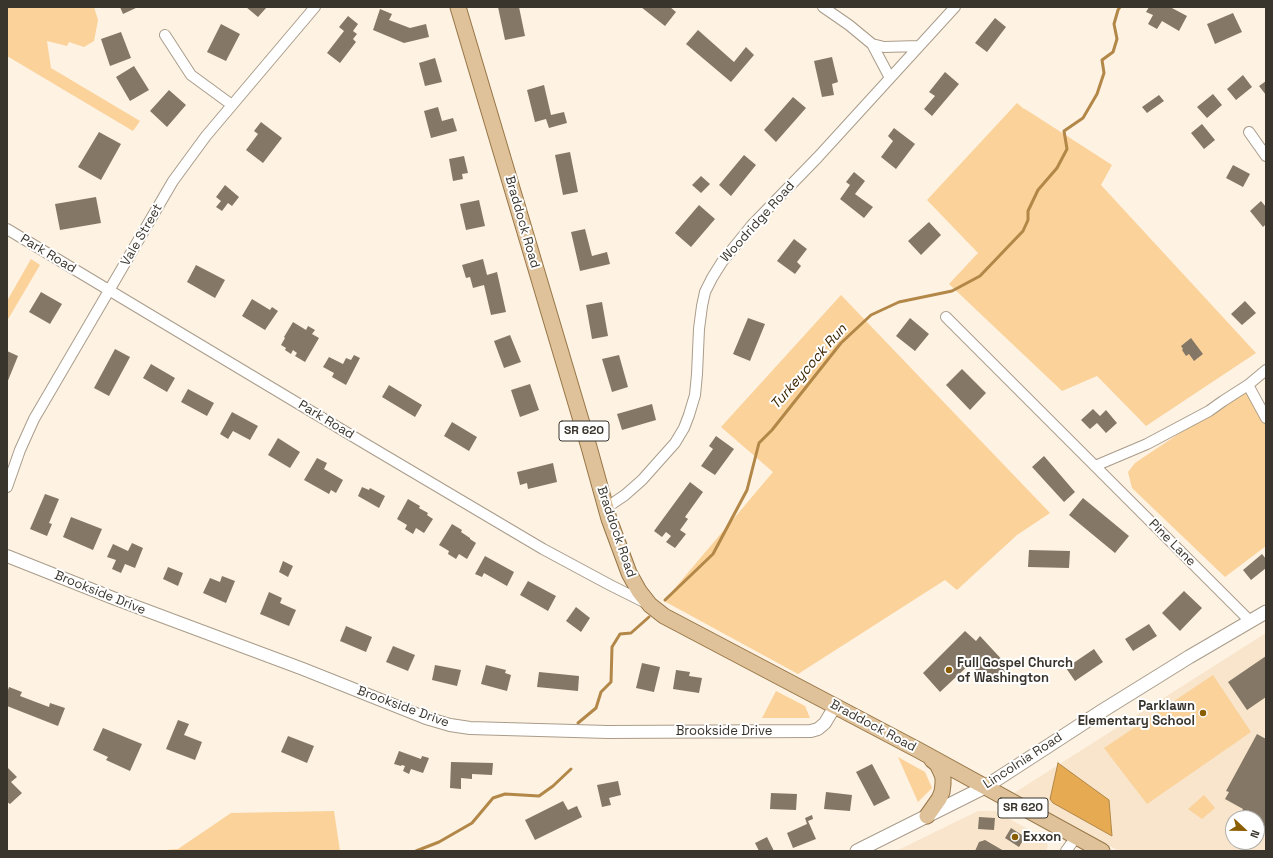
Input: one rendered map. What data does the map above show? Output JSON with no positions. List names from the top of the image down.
{
  "streets": {
    "main road": ["Braddock Road", "SR 620", "Lincolnia Road"],
    "street": [
      "Woodridge Road",
      "Vale Street",
      "Park Road",
      "Pine Lane",
      "Brookside Drive"
    ]
  },
  "crossings": [
    ["Braddock Road", "Woodridge Road"],
    ["Braddock Road", "Park Road"],
    ["Braddock Road", "Brookside Drive"],
    ["Braddock Road", "Lincolnia Road"],
    ["Vale Street", "Park Road"],
    ["Pine Lane", "Lincolnia Road"]
  ],
  "water": ["Turkeycock Run"],
  "places": ["Full Gospel Church of Washington", "Parklawn Elementary School", "Exxon"],
  "north": "right"
}
